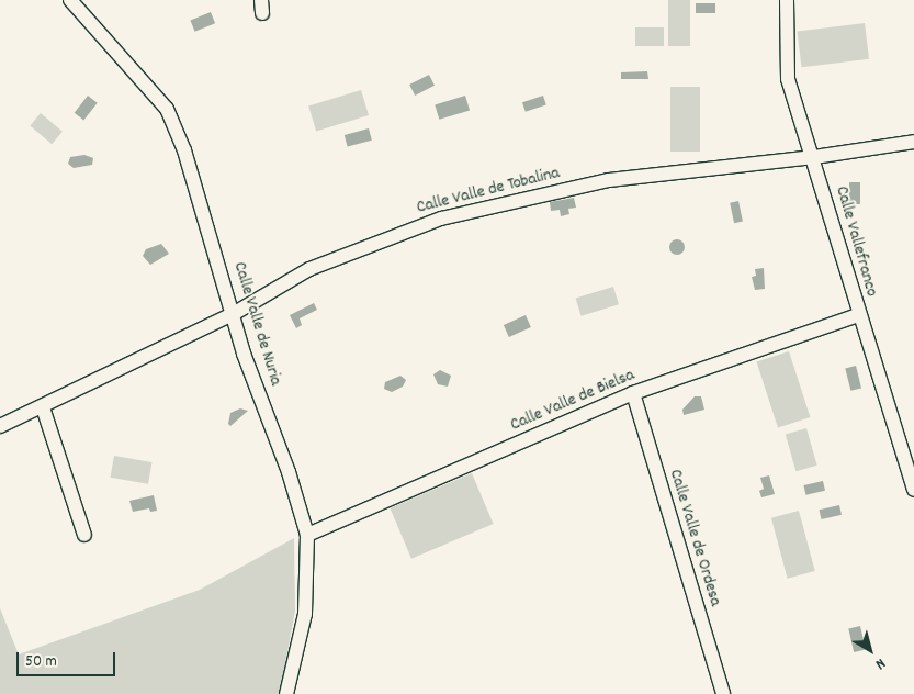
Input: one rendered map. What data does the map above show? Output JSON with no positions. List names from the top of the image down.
{
  "streets": {
    "street": [
      "Calle Valle de Tobalina",
      "Calle Vallefranco",
      "Calle Valle de Nuria",
      "Calle Valle de Bielsa",
      "Calle Valle de Ordesa"
    ]
  },
  "crossings": [
    ["Calle Valle de Tobalina", "Calle Vallefranco"],
    ["Calle Valle de Tobalina", "Calle Valle de Nuria"],
    ["Calle Vallefranco", "Calle Valle de Bielsa"],
    ["Calle Valle de Nuria", "Calle Valle de Bielsa"],
    ["Calle Valle de Bielsa", "Calle Valle de Ordesa"]
  ],
  "scale_bar": "50 m",
  "north": "bottom right"
}
